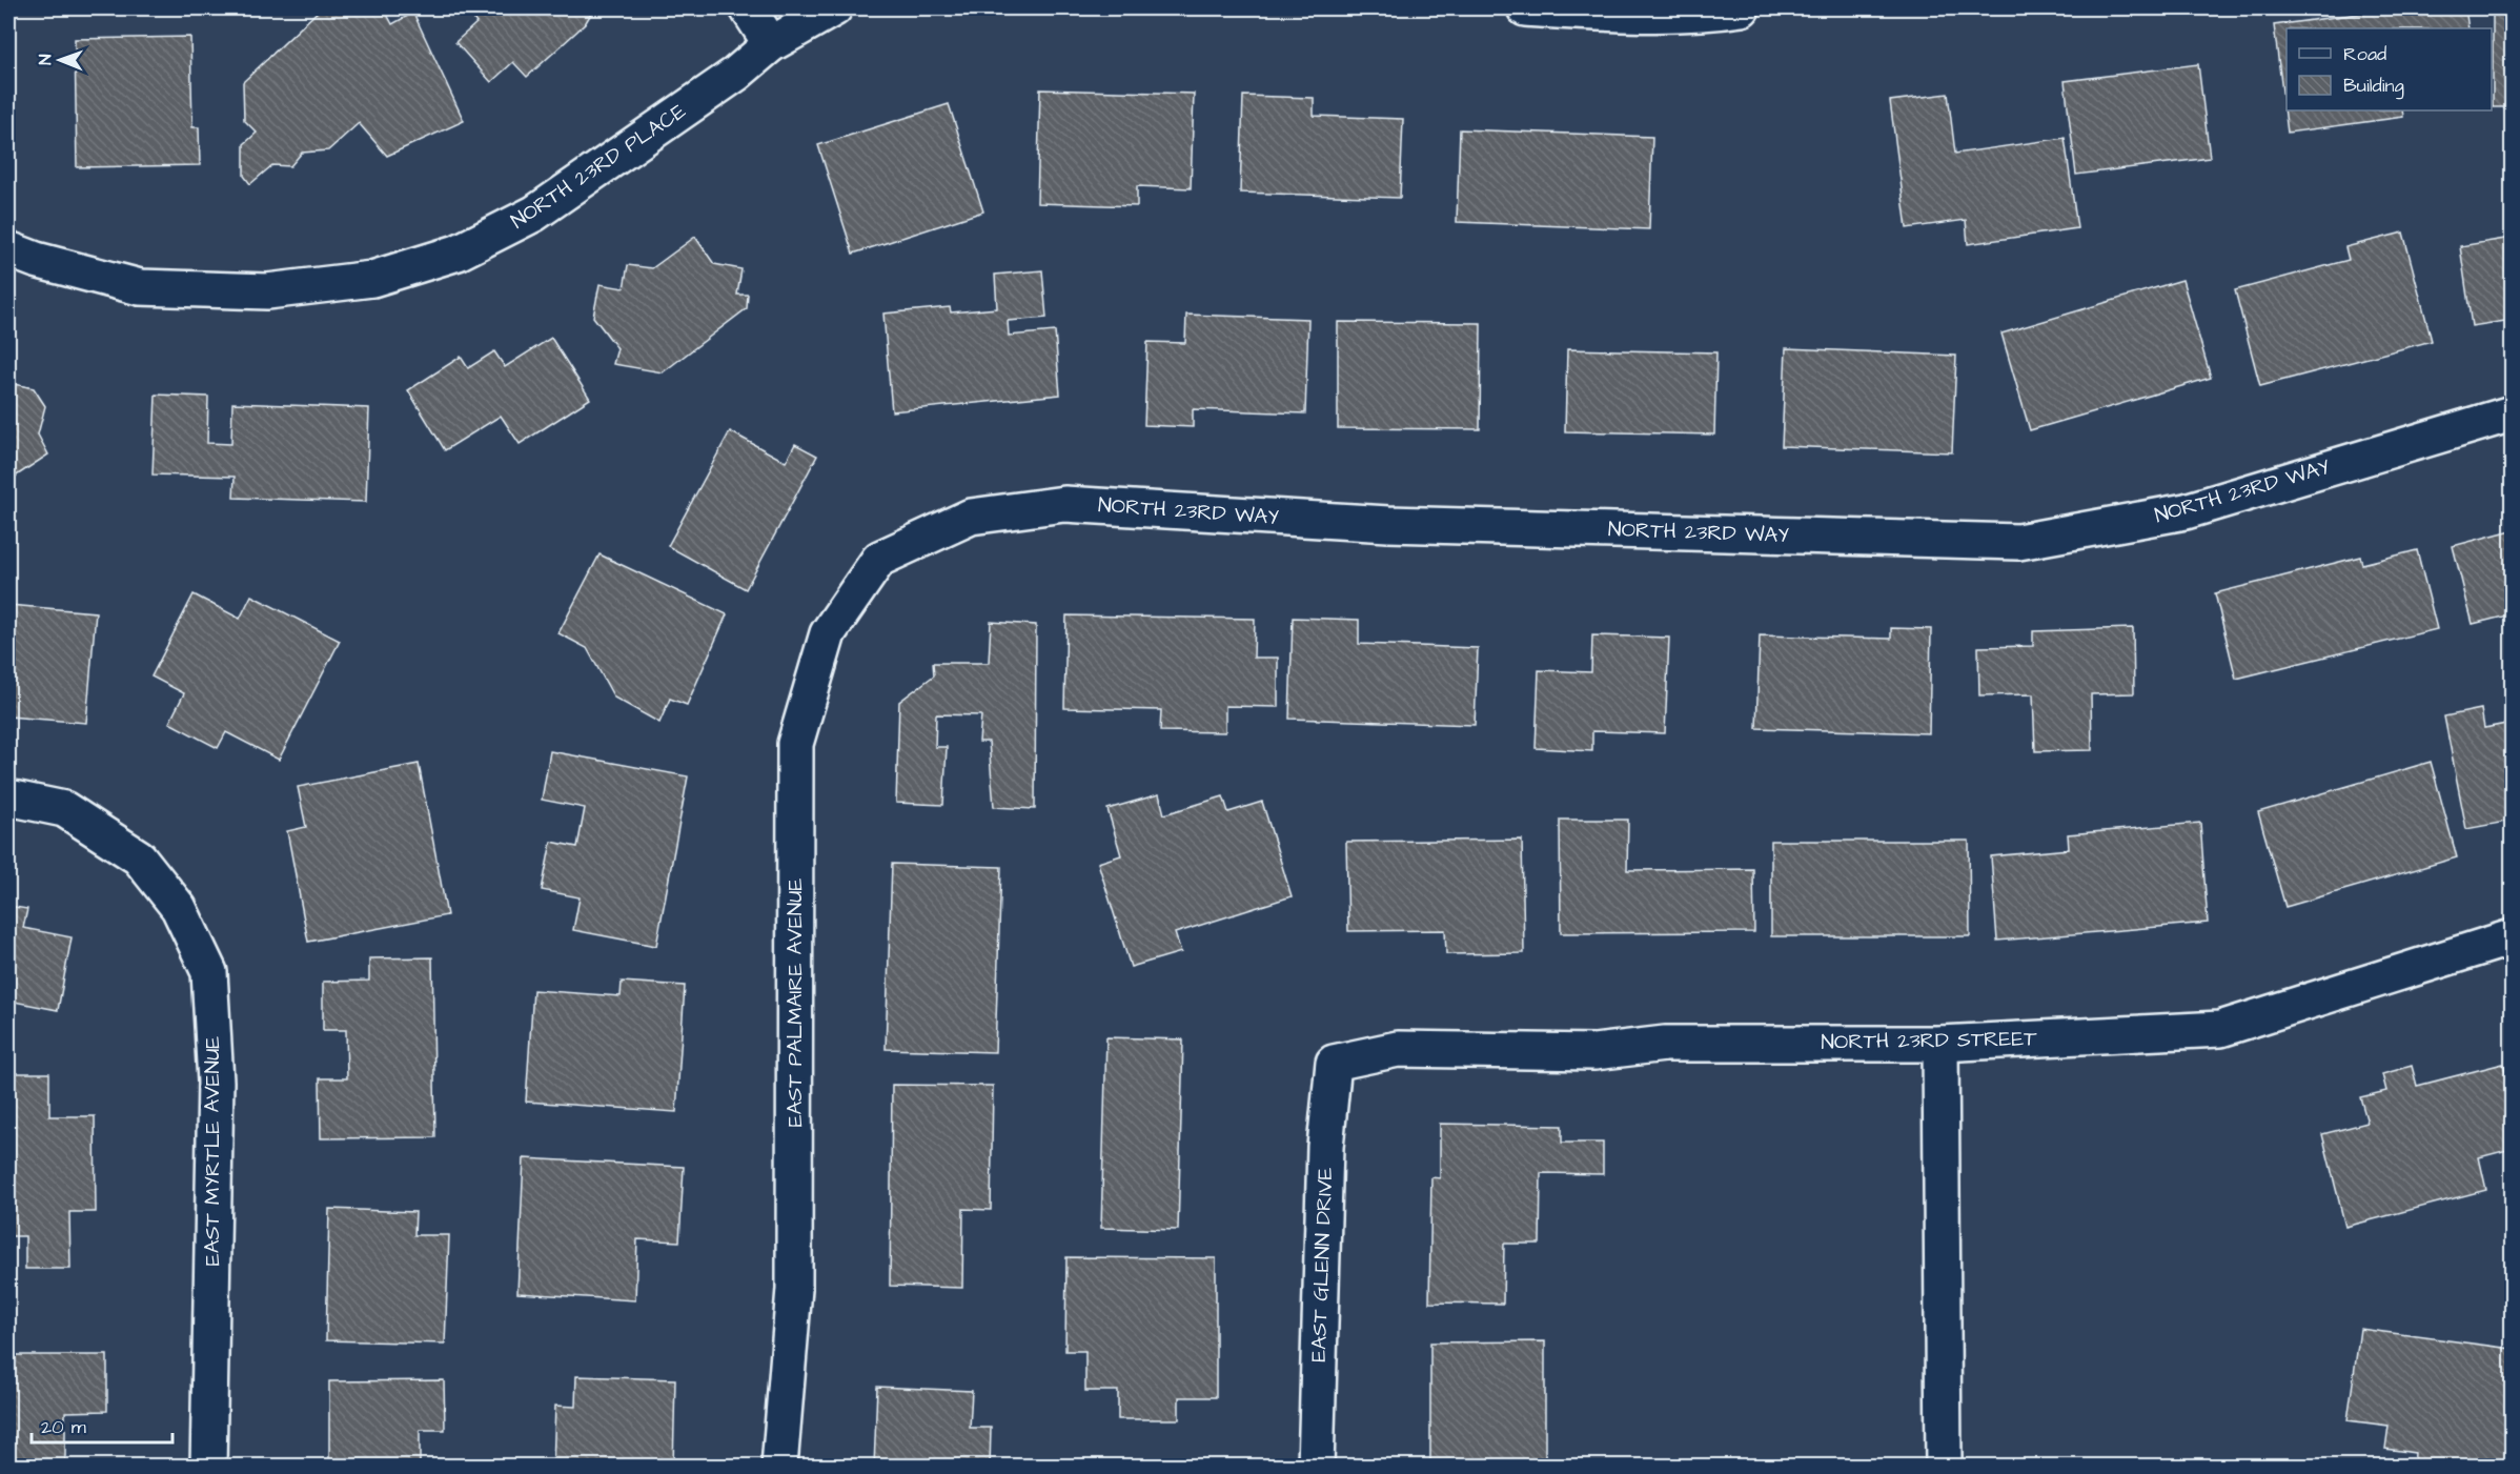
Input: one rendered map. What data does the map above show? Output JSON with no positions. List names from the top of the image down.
{
  "streets": {
    "street": [
      "NORTH 23RD PLACE",
      "NORTH 23RD WAY",
      "EAST PALMAIRE AVENUE",
      "NORTH 23RD STREET",
      "EAST MYRTLE AVENUE",
      "EAST GLENN DRIVE"
    ]
  },
  "crossings": [
    ["NORTH 23RD WAY", "EAST PALMAIRE AVENUE"],
    ["NORTH 23RD STREET", "EAST GLENN DRIVE"]
  ],
  "legend": ["Road", "Building"],
  "scale_bar": "20 m",
  "north": "left"
}
